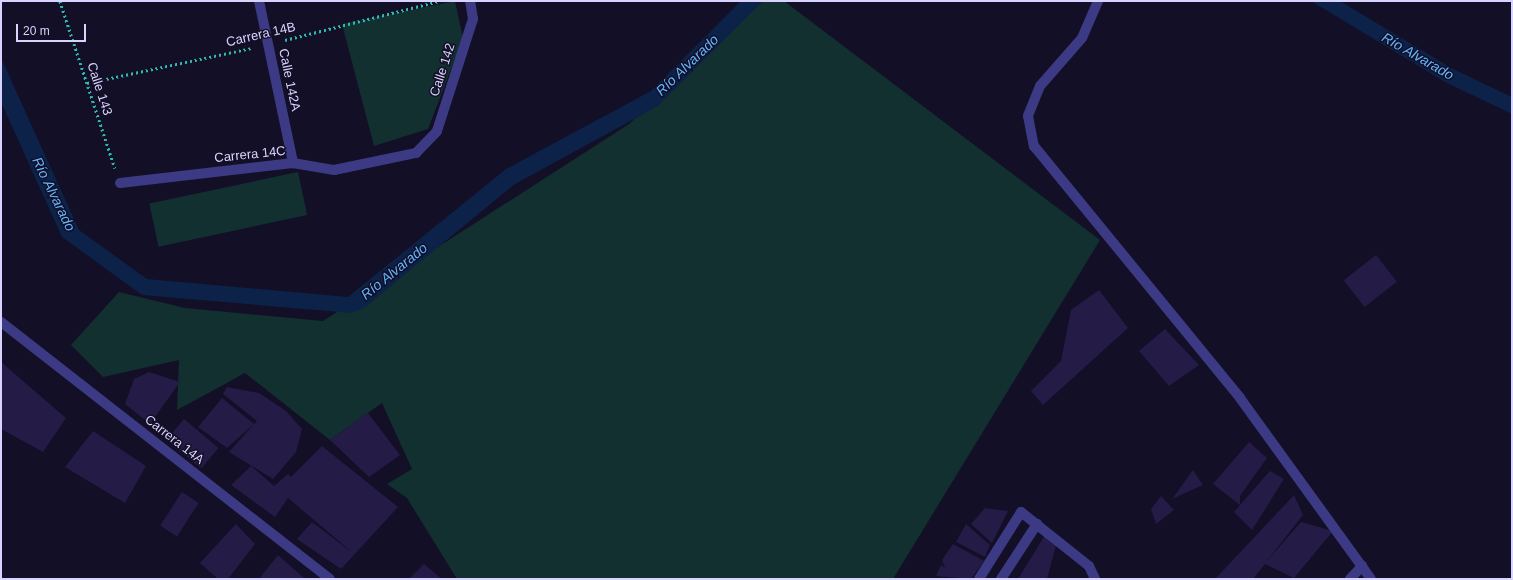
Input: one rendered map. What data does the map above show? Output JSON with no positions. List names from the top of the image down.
{
  "streets": {
    "street": [
      "Calle 142",
      "Calle 142A",
      "Carrera 14C",
      "Carrera 14A"
    ],
    "path": ["Carrera 14B", "Calle 143"]
  },
  "crossings": [
    ["Carrera 14B", "Calle 142A"],
    ["Carrera 14B", "Calle 143"],
    ["Calle 142", "Carrera 14C"],
    ["Calle 142A", "Carrera 14C"],
    ["Calle 143", "Carrera 14C"]
  ],
  "water": ["Río Alvarado"],
  "scale_bar": "20 m"
}
